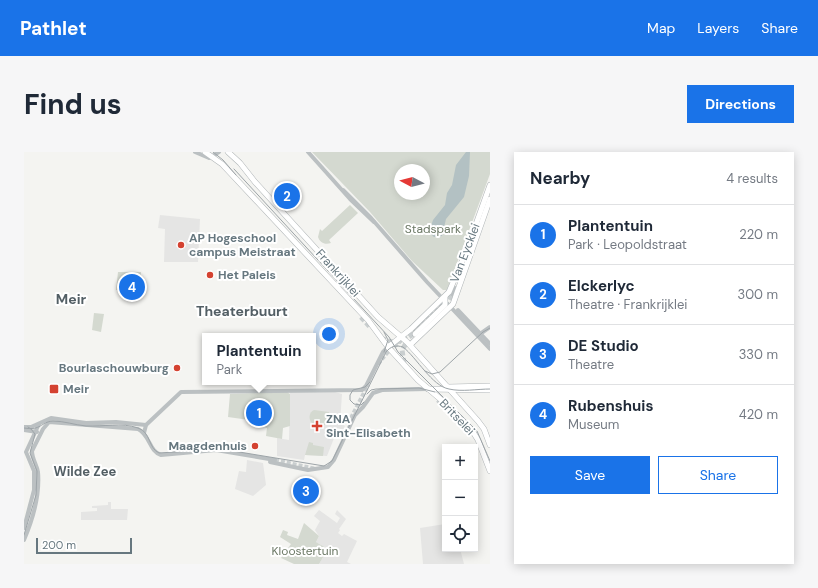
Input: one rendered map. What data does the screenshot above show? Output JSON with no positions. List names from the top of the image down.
{
  "streets": {
    "main road": ["Van Eycklei", "Frankrijklei", "Britselei"]
  },
  "crossings": [
    ["Frankrijklei", "Britselei"]
  ],
  "districts": ["Meir", "Theaterbuurt", "Wilde Zee"],
  "parks": ["Stadspark", "Kloostertuin"],
  "places": {
    "other": [
      "AP Hogeschool campus Meistraat",
      "Het Paleis",
      "Bourlaschouwburg",
      "Maagdenhuis"
    ],
    "transit": ["Meir"],
    "health": ["ZNA Sint-Elisabeth"]
  },
  "scale_bar": "200 m",
  "north": "left",
  "page": {
    "header": "Pathlet",
    "nav": ["Map", "Layers", "Share"],
    "buttons": [
      "Directions",
      ["Save", "Share"]
    ],
    "title": "Find us",
    "heading": ["Nearby", "4 results"],
    "pins": [
      "2",
      "4",
      "1",
      "3"
    ],
    "list": [
      {
        "mark": "1",
        "name": "Plantentuin",
        "note": "Park · Leopoldstraat",
        "value": "220 m"
      },
      {
        "mark": "2",
        "name": "Elckerlyc",
        "note": "Theatre · Frankrijklei",
        "value": "300 m"
      },
      {
        "mark": "3",
        "name": "DE Studio",
        "note": "Theatre",
        "value": "330 m"
      },
      {
        "mark": "4",
        "name": "Rubenshuis",
        "note": "Museum",
        "value": "420 m"
      }
    ],
    "popup": ["Plantentuin", "Park"],
    "map_buttons": ["+", "−"],
    "scale": "200 m"
  }
}
